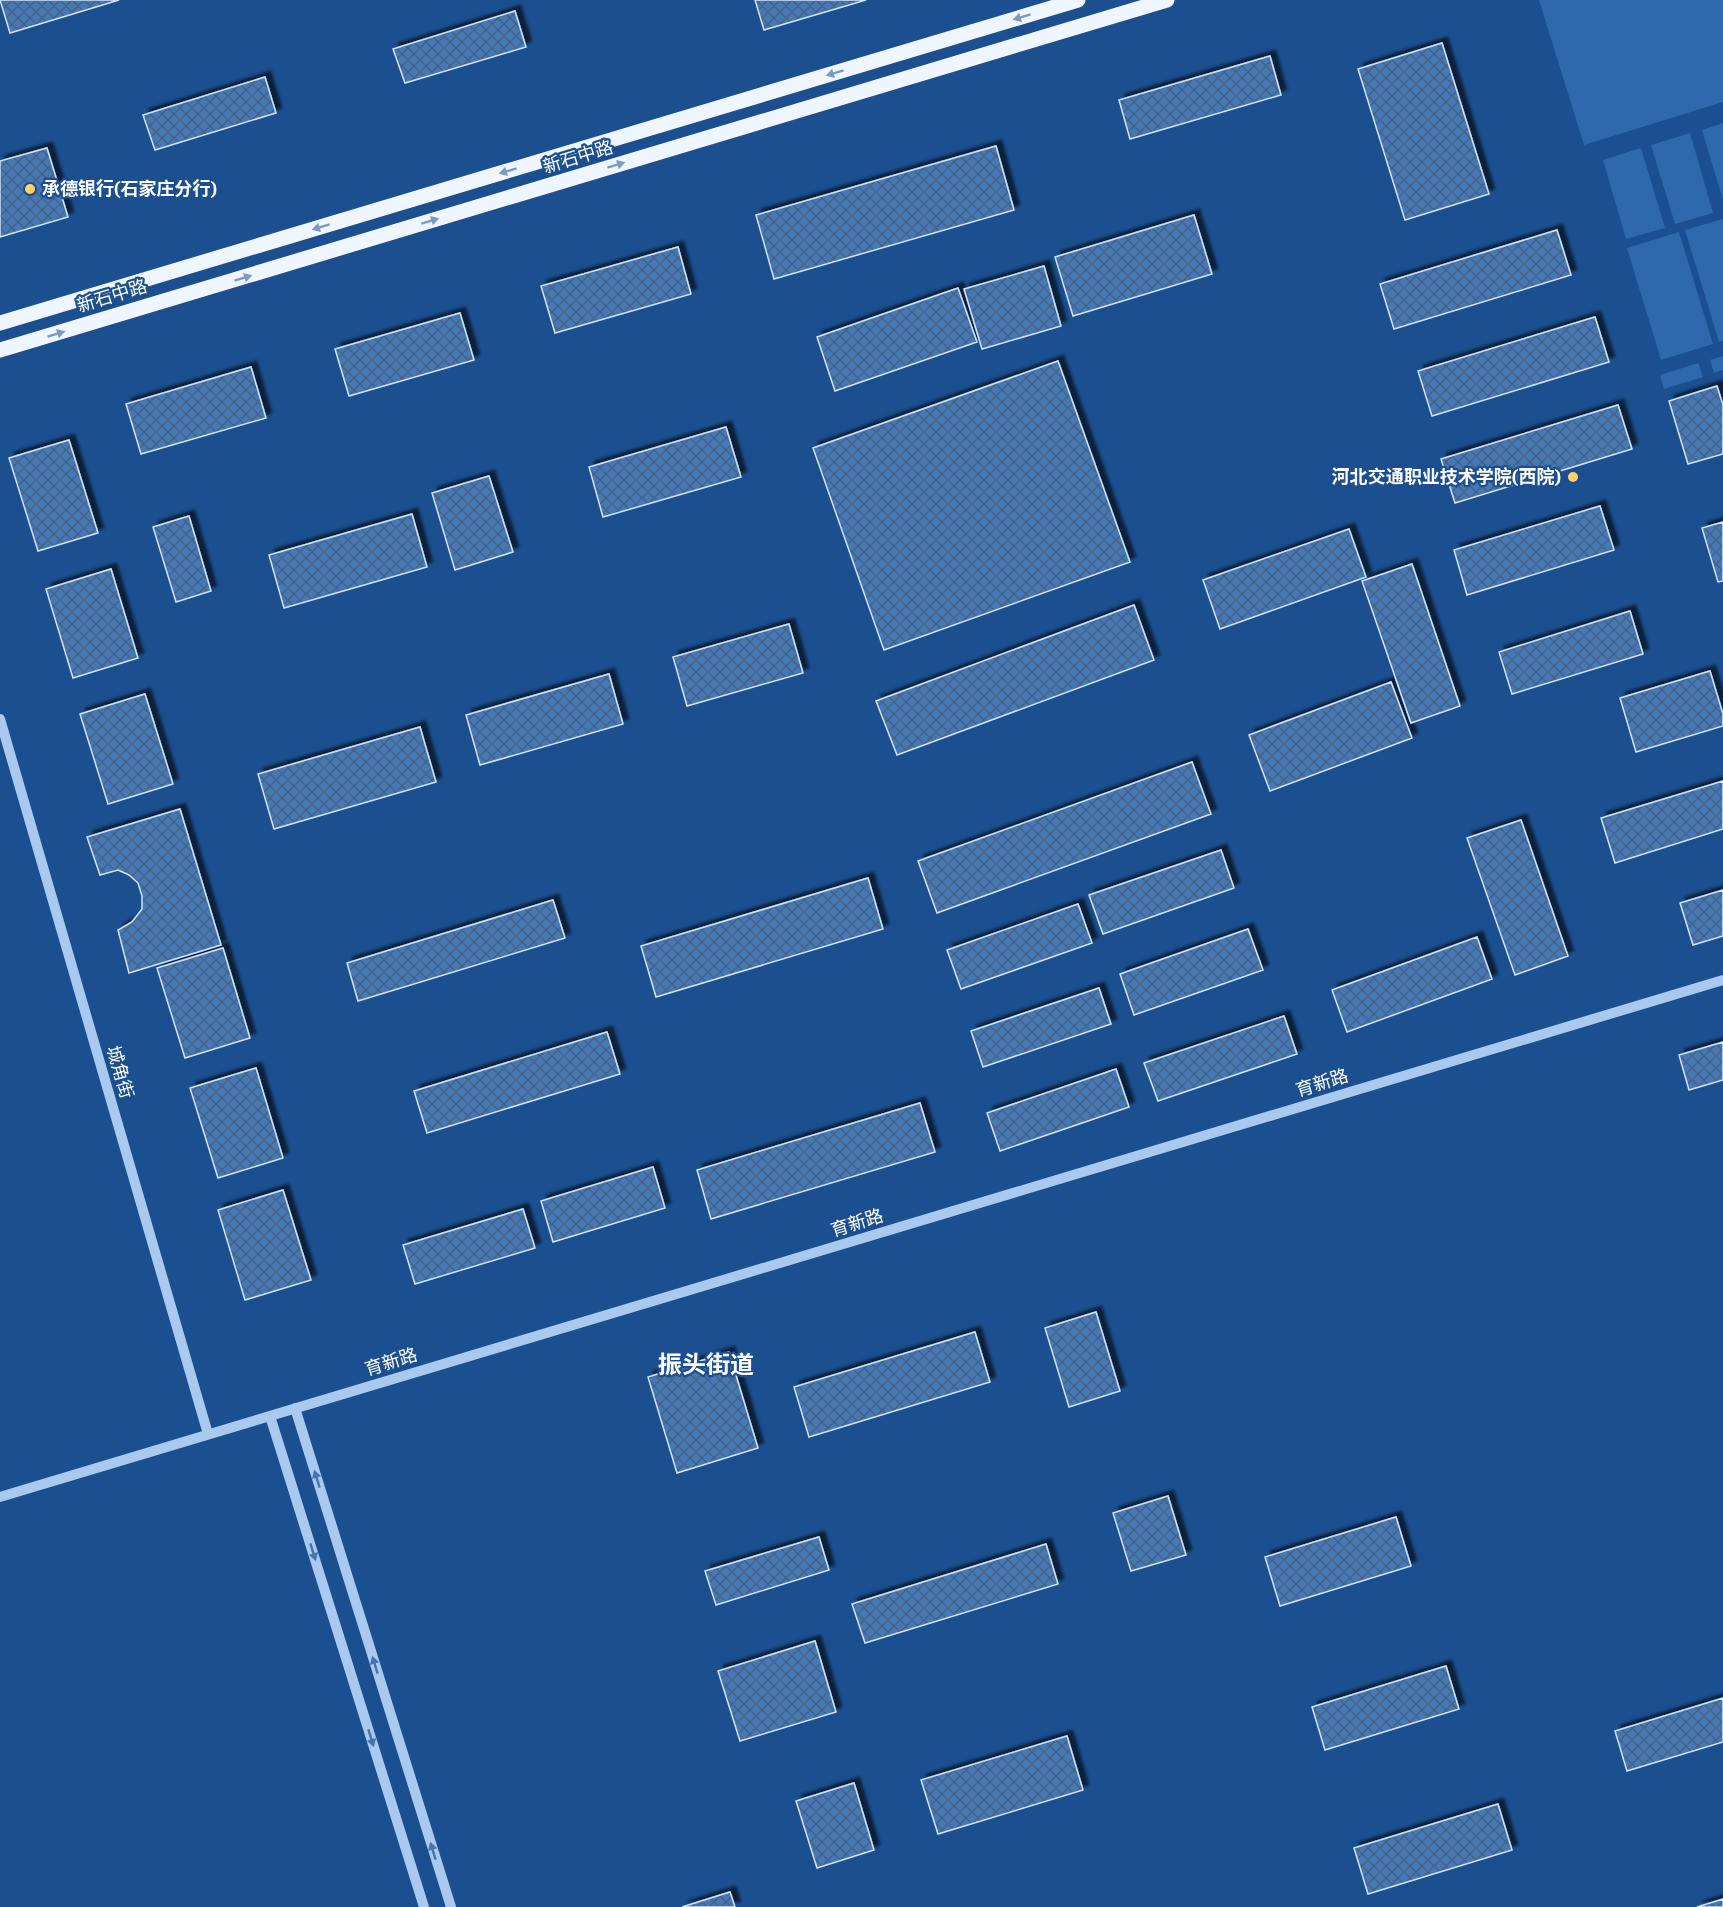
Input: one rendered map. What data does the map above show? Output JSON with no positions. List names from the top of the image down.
{
  "streets": {
    "main road": ["新石中路"],
    "street": ["城角街", "育新路"]
  },
  "crossings": [
    ["城角街", "育新路"]
  ],
  "districts": ["振头街道"],
  "places": ["承德银行(石家庄分行)", "河北交通职业技术学院(西院)"]
}
